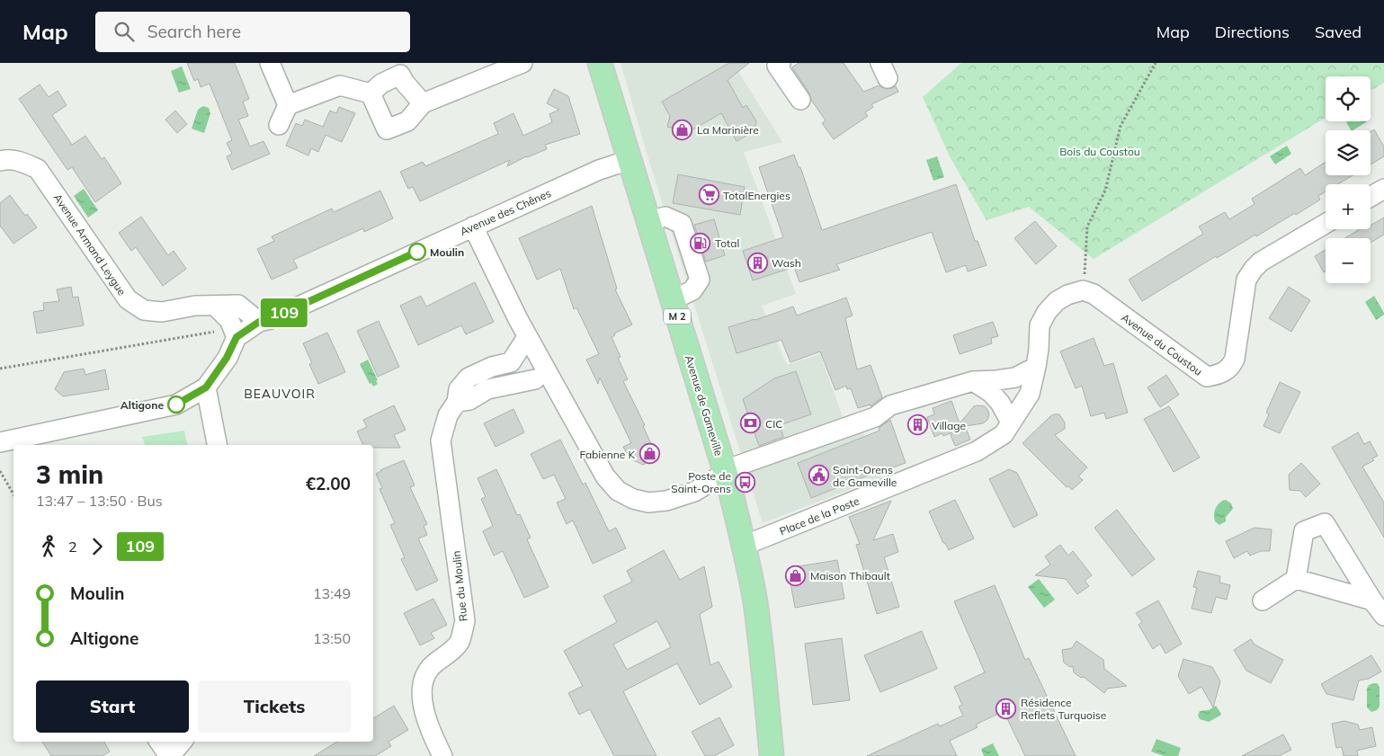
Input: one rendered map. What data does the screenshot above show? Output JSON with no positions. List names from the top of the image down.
{
  "streets": {
    "main road": ["M 2", "Avenue de Gameville"],
    "street": [
      "Avenue des Chênes",
      "Avenue Armand Leygue",
      "Avenue du Coustou",
      "Place de la Poste",
      "Rue du Moulin"
    ]
  },
  "crossings": [
    ["Avenue des Chênes", "Avenue Armand Leygue"],
    ["Avenue des Chênes", "Avenue de Gameville"],
    ["Avenue de Gameville", "Place de la Poste"]
  ],
  "districts": ["BEAUVOIR"],
  "parks": ["Bois du Coustou"],
  "places": {
    "shop": ["La Marinière", "Fabienne K", "Maison Thibault"],
    "supermarket": ["TotalEnergies"],
    "fuel station": ["Total"],
    "other": ["Moulin", "Altigone"],
    "building": ["Wash", "Village", "Résidence Reflets Turquoise"],
    "bank": ["CIC"],
    "public building": ["Saint-Orens de Gameville"],
    "bus stop": ["Poste de Saint-Orens"]
  },
  "lines": ["bus line 109"],
  "page": {
    "header": "Map",
    "search": "Search here",
    "nav": ["Map", "Directions", "Saved"],
    "on_map": "109",
    "map_buttons": ["+", "−"],
    "heading": ["3 min", "13:47 – 13:50 · Bus", "€2.00"],
    "legs": ["2", "109"],
    "list": [
      {
        "name": "Moulin",
        "value": "13:49"
      },
      {
        "name": "Altigone",
        "value": "13:50"
      }
    ],
    "buttons": ["Start", "Tickets"]
  }
}
